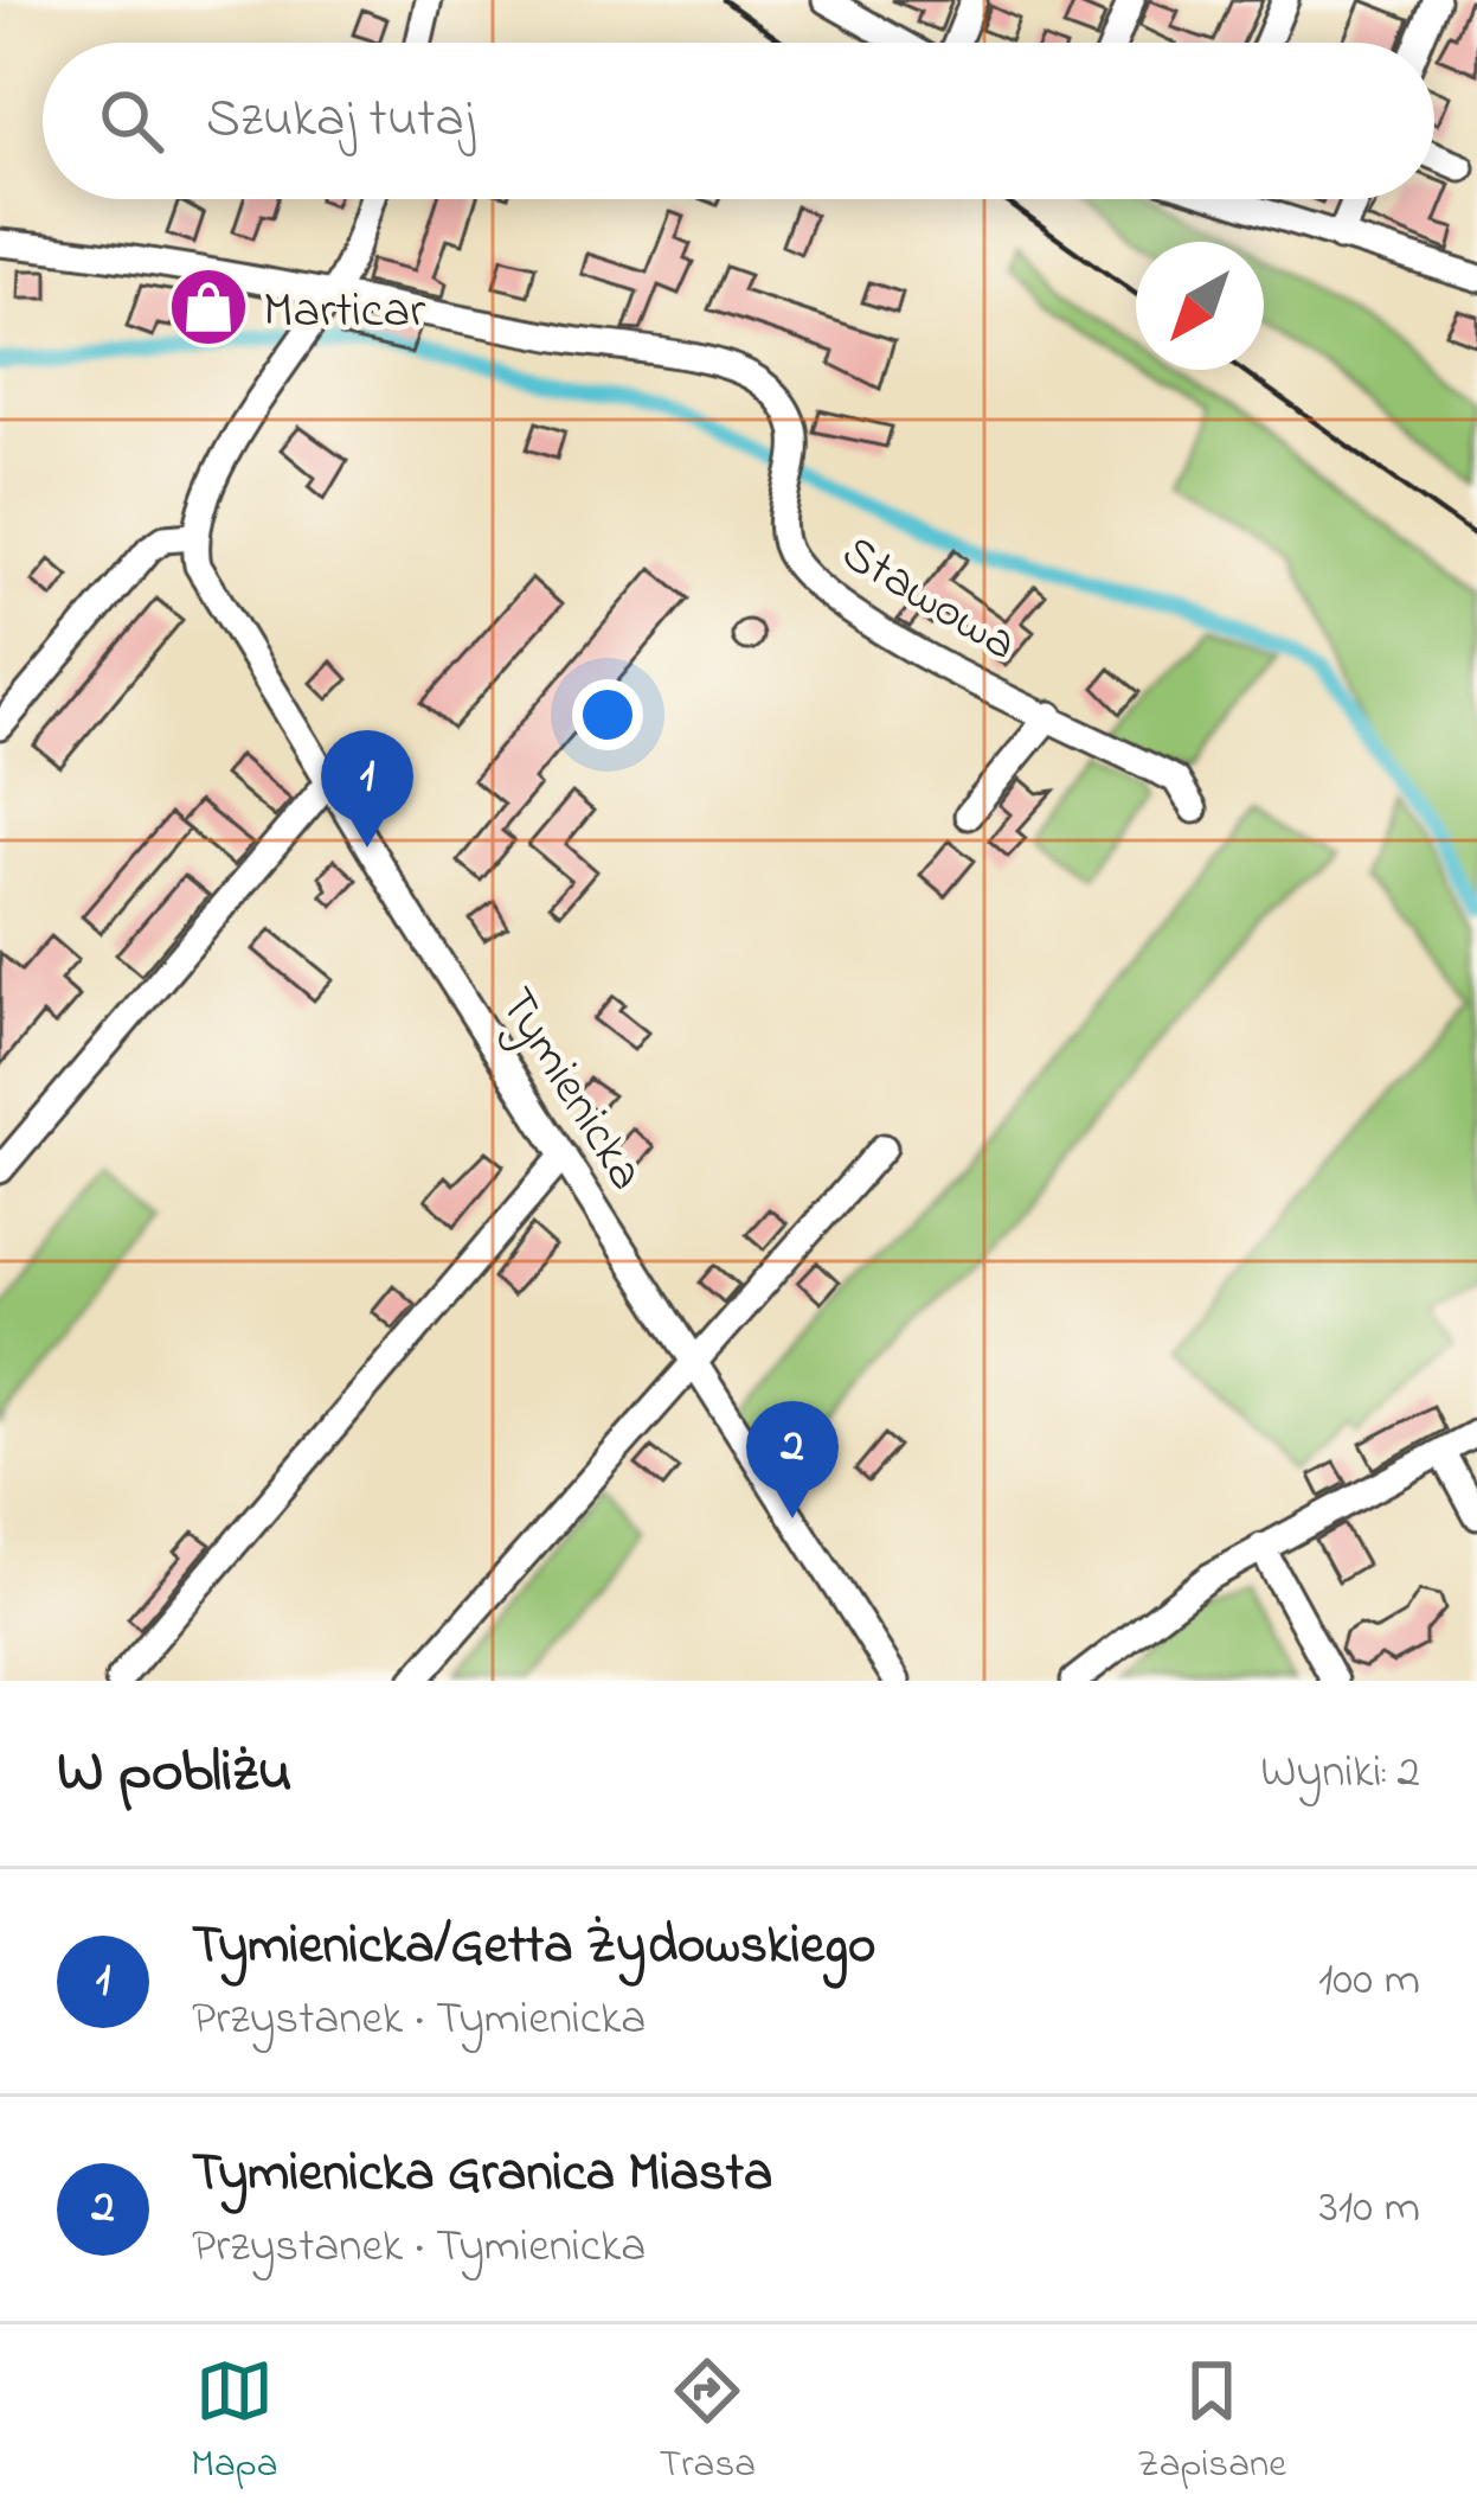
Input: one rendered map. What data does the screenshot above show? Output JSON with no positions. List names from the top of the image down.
{
  "streets": {
    "street": ["Stawowa", "Tymienicka"]
  },
  "places": {
    "shop": ["Marticar"]
  },
  "north": "bottom left",
  "page": {
    "search": "Szukaj tutaj",
    "pins": ["1", "2"],
    "heading": ["W pobliżu", "Wyniki: 2"],
    "list": [
      {
        "mark": "1",
        "name": "Tymienicka/Getta Żydowskiego",
        "note": "Przystanek · Tymienicka",
        "value": "100 m"
      },
      {
        "mark": "2",
        "name": "Tymienicka Granica Miasta",
        "note": "Przystanek · Tymienicka",
        "value": "310 m"
      }
    ],
    "nav": ["Mapa", "Trasa", "Zapisane"]
  }
}
